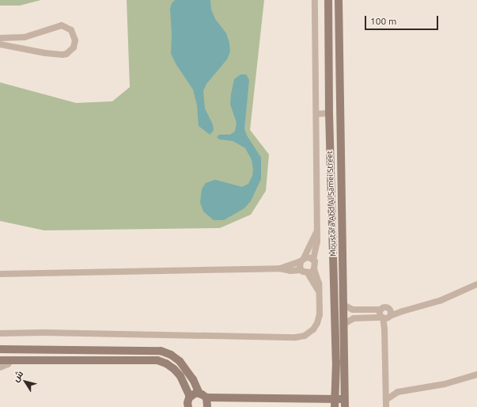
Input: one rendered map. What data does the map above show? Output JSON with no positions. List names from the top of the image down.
{
  "streets": {
    "street": ["Moustafa Abd Al Samei Street"]
  },
  "scale_bar": "100 m",
  "north": "top left"
}
